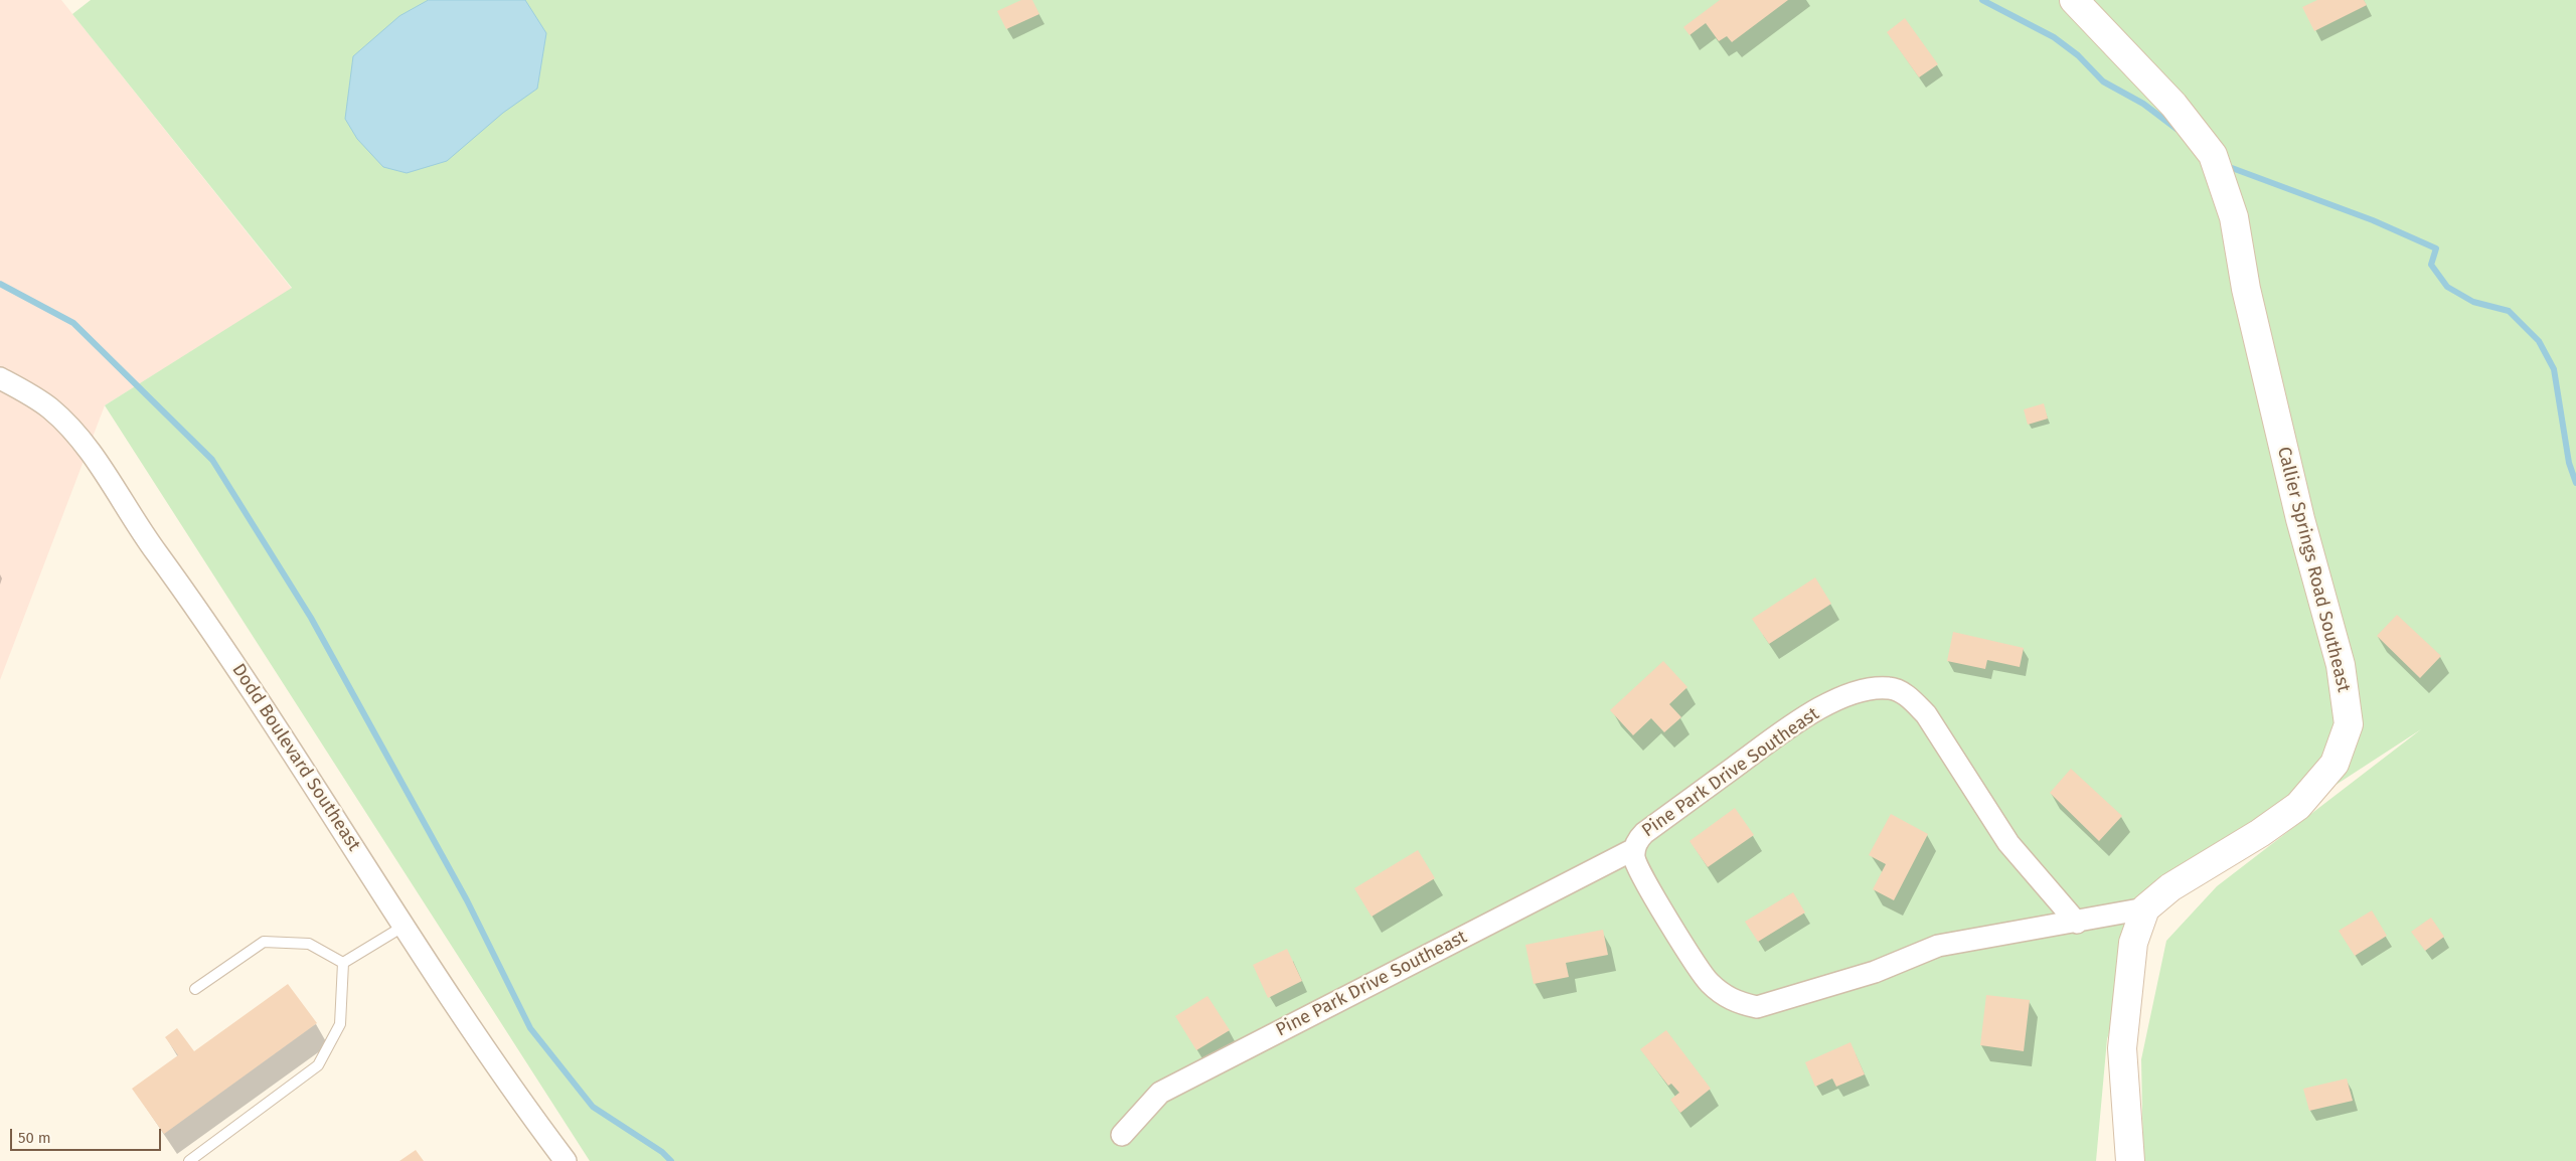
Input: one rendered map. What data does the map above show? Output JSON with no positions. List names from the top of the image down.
{
  "streets": {
    "street": ["Callier Springs Road Southeast", "Dodd Boulevard Southeast", "Pine Park Drive Southeast"]
  },
  "crossings": [
    ["Callier Springs Road Southeast", "Pine Park Drive Southeast"]
  ],
  "scale_bar": "50 m"
}
